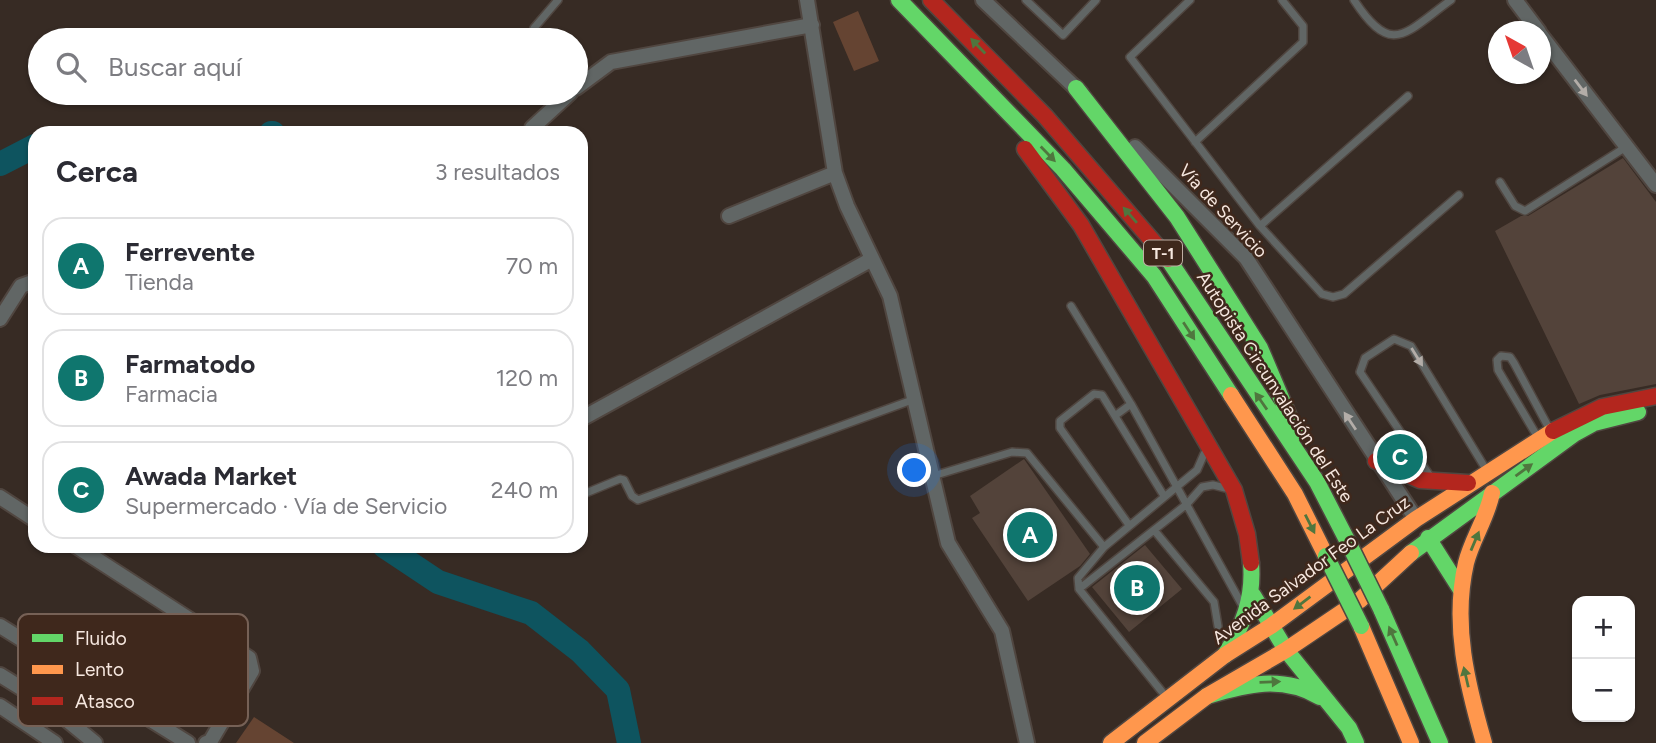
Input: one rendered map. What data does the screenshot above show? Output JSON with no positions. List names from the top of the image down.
{
  "streets": {
    "main road": ["T-1", "Autopista Circunvalación del Este", "Avenida Salvador Feo La Cruz"],
    "street": ["Vía de Servicio"]
  },
  "crossings": [
    ["Vía de Servicio", "Avenida Salvador Feo La Cruz"]
  ],
  "one_way": ["Vía de Servicio"],
  "legend": ["Fluido", "Lento", "Atasco"],
  "north": "top left",
  "page": {
    "search": "Buscar aquí",
    "heading": ["Cerca", "3 resultados"],
    "list": [
      {
        "mark": "A",
        "name": "Ferrevente",
        "note": "Tienda",
        "value": "70 m"
      },
      {
        "mark": "B",
        "name": "Farmatodo",
        "note": "Farmacia",
        "value": "120 m"
      },
      {
        "mark": "C",
        "name": "Awada Market",
        "note": "Supermercado · Vía de Servicio",
        "value": "240 m"
      }
    ],
    "pins": ["C", "A", "B"],
    "map_buttons": ["+", "−"]
  }
}
